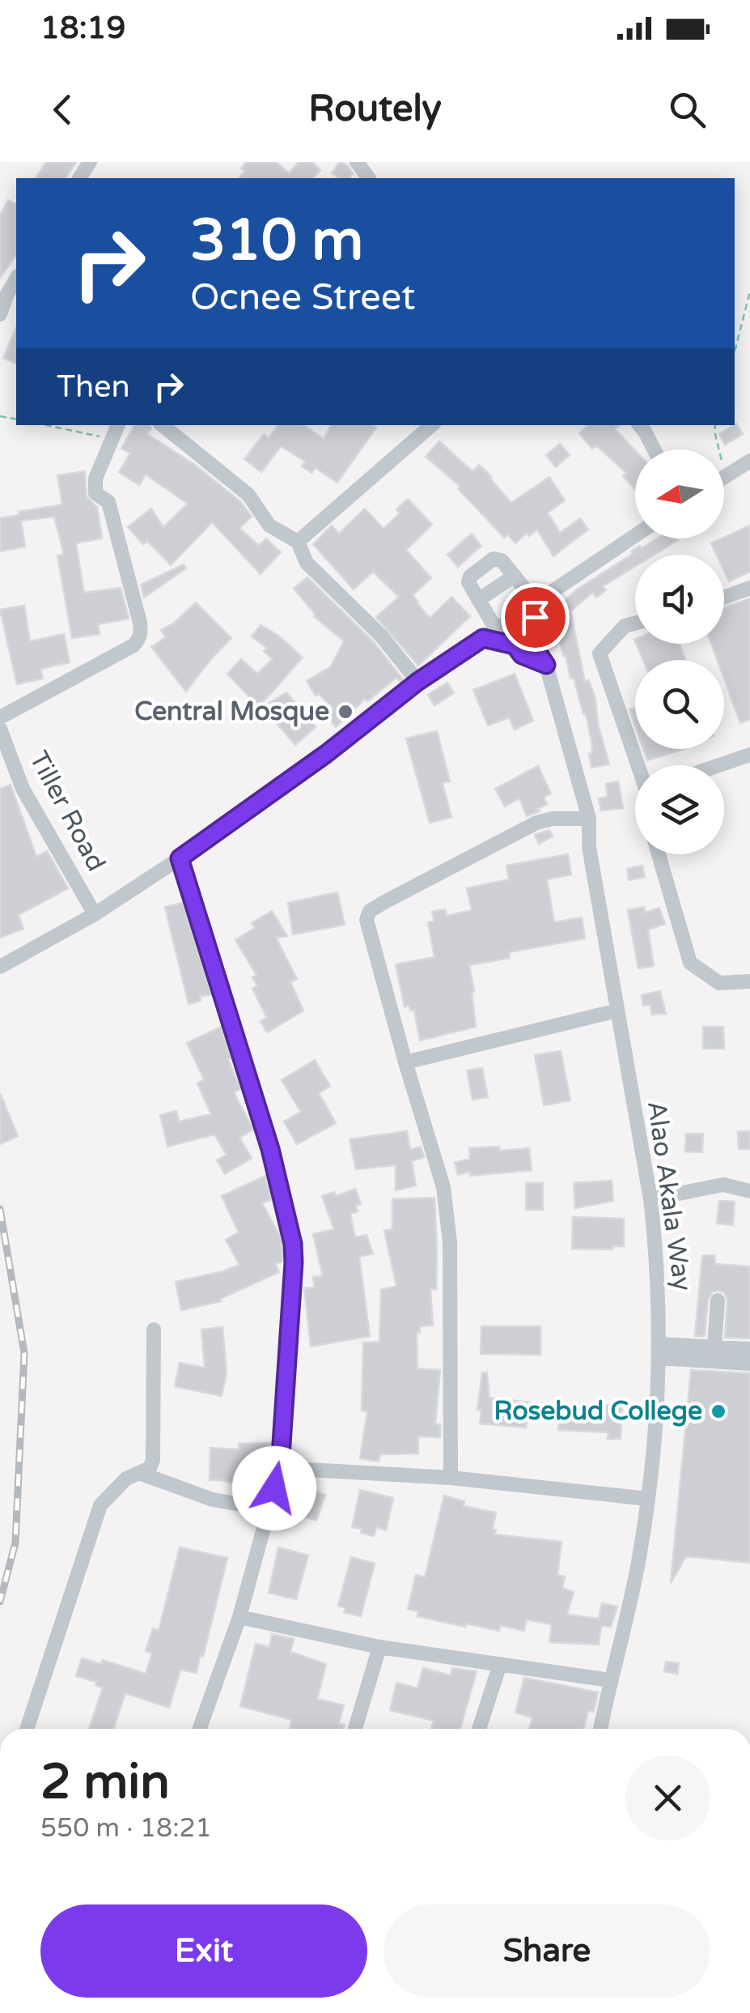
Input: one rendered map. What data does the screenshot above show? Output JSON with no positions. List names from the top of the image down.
{
  "streets": {
    "street": ["Tiller Road", "Alao Akala Way"]
  },
  "places": ["Central Mosque", "Rosebud College"],
  "north": "left",
  "page": {
    "status": "18:19",
    "header": "Routely",
    "turn": ["310 m", "Ocnee Street"],
    "then": "Then",
    "heading": ["2 min", "550 m · 18:21"],
    "buttons": ["Exit", "Share"]
  }
}
